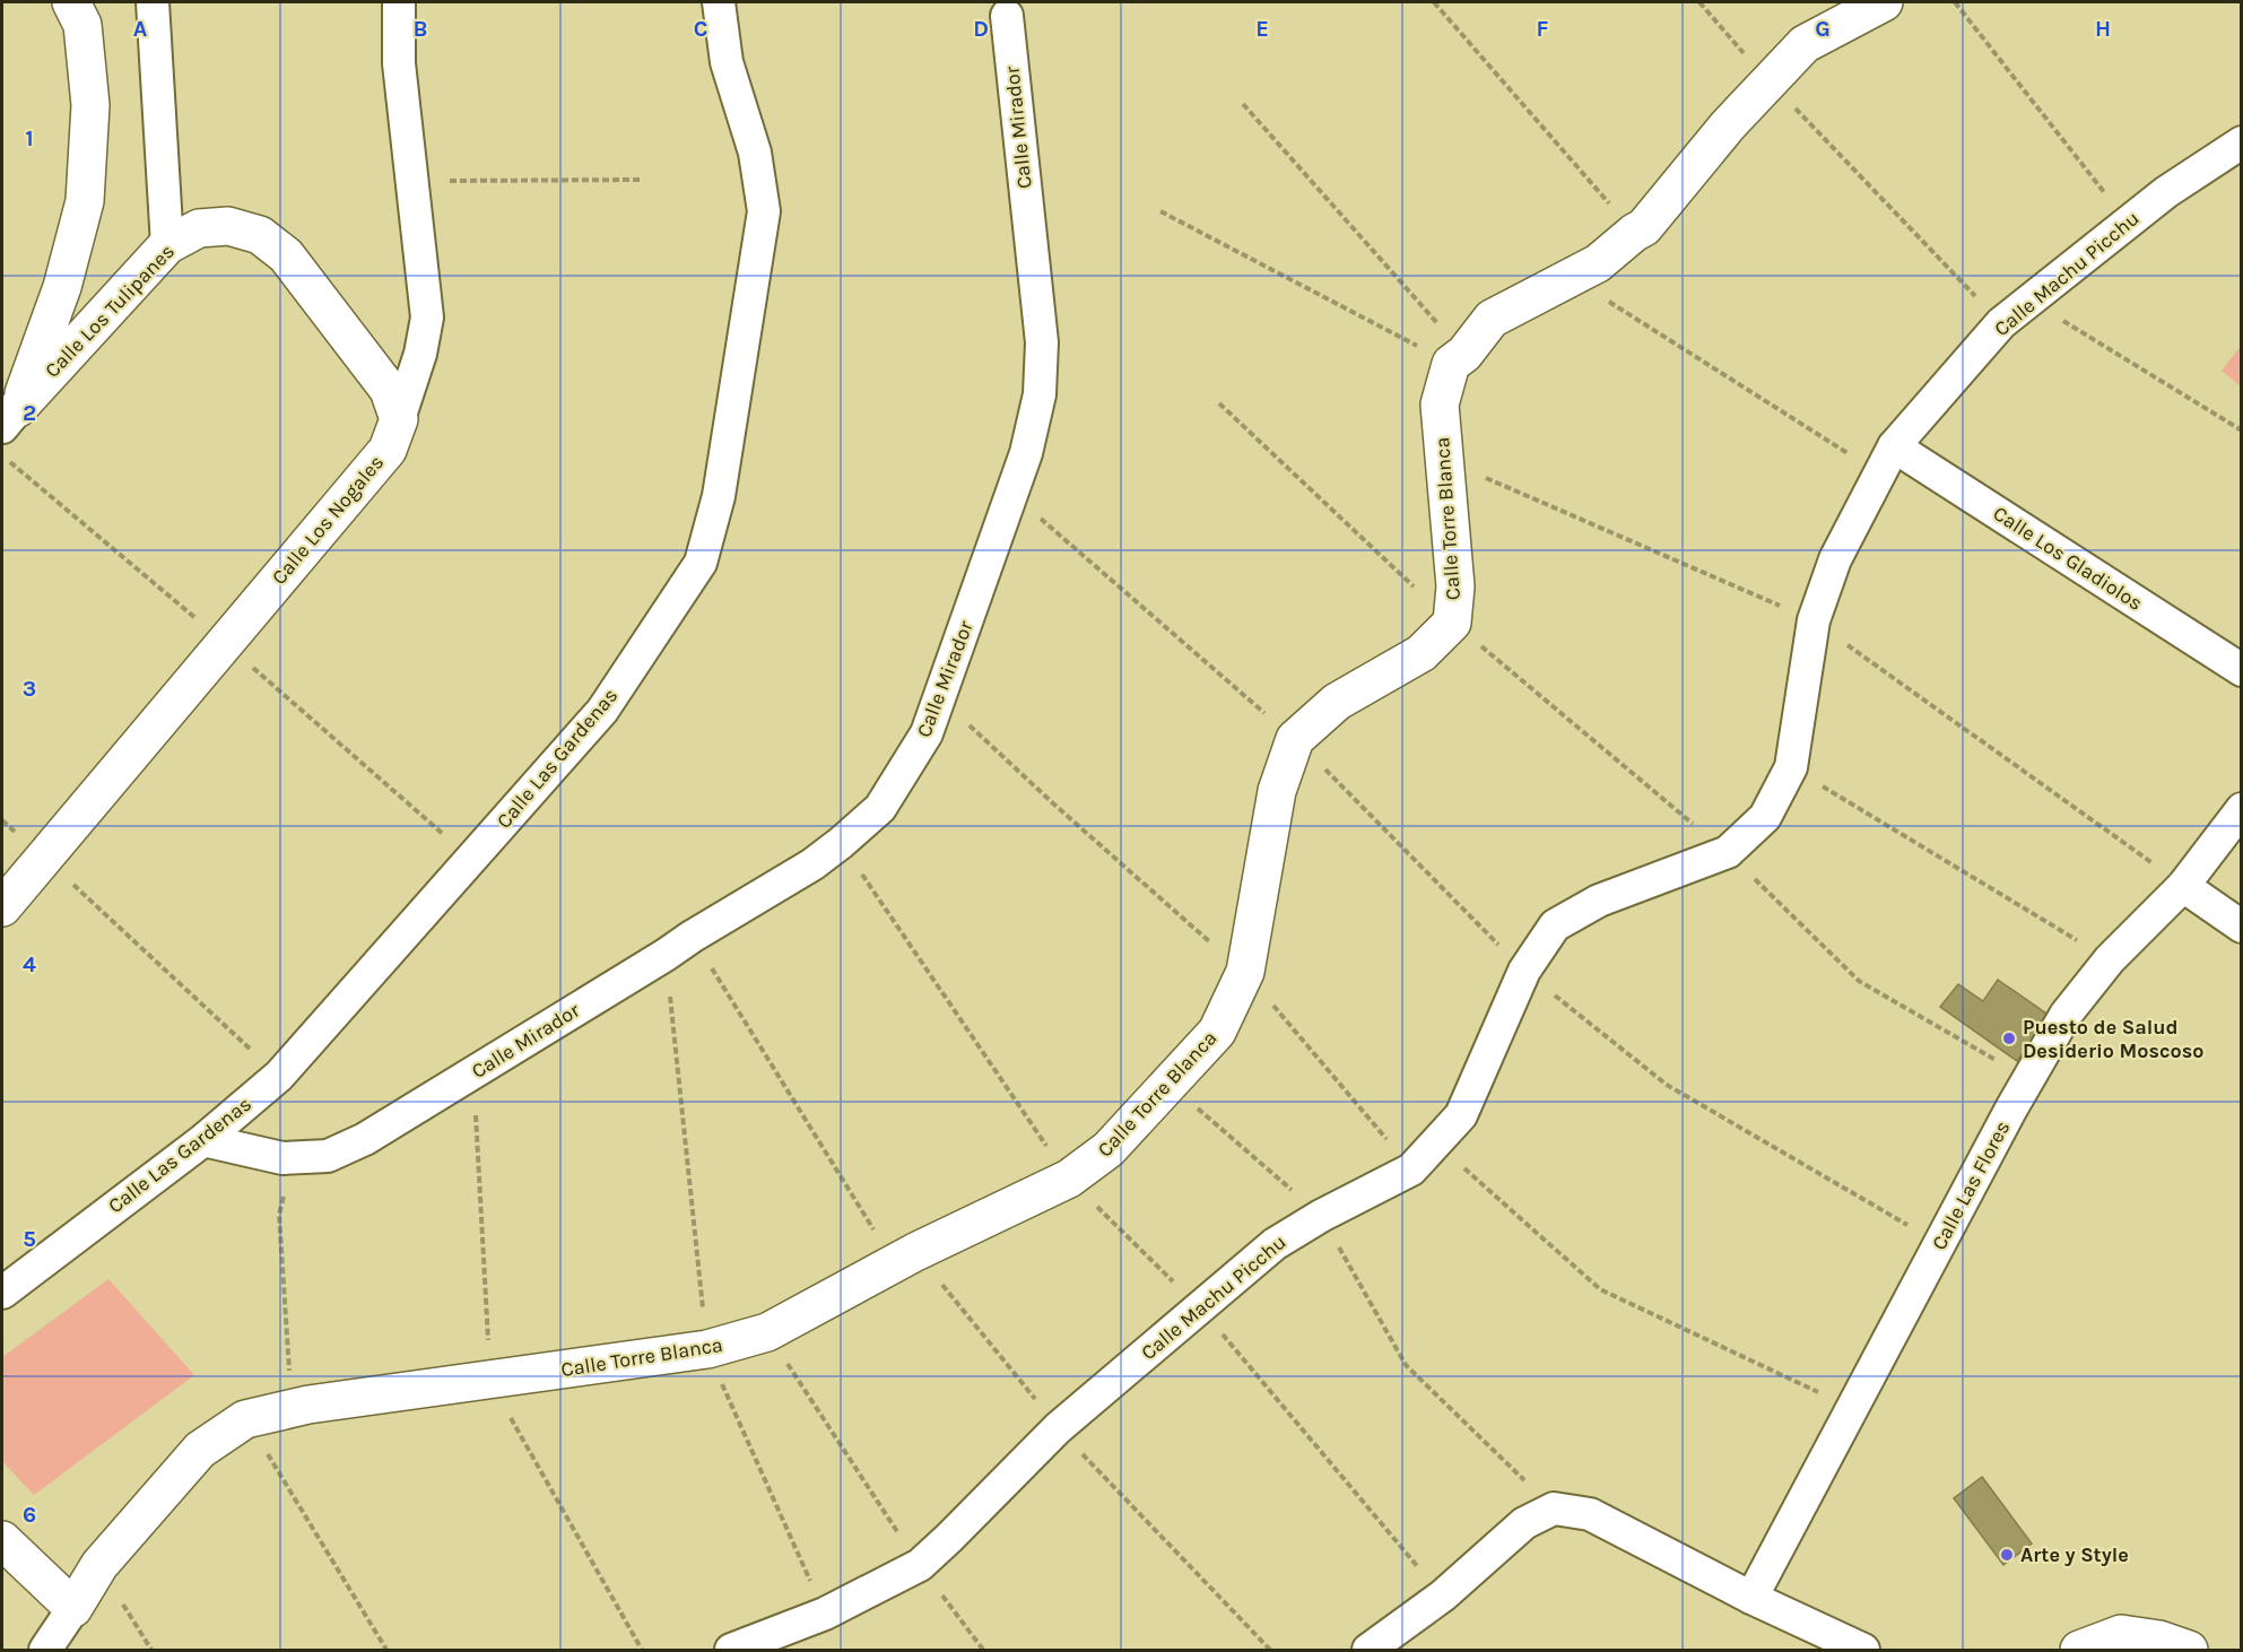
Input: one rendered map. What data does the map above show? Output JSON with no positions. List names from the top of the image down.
{
  "streets": {
    "street": [
      "Calle Mirador",
      "Calle Machu Picchu",
      "Calle Los Tulipanes",
      "Calle Torre Blanca",
      "Calle Los Nogales",
      "Calle Los Gladiolos",
      "Calle Las Gardenas",
      "Calle Las Flores"
    ]
  },
  "crossings": [
    ["Calle Mirador", "Calle Las Gardenas"],
    ["Calle Machu Picchu", "Calle Los Gladiolos"],
    ["Calle Los Tulipanes", "Calle Los Nogales"]
  ],
  "places": ["Puesto de Salud Desiderio Moscoso", "Arte y Style"],
  "grid": {
    "columns": [
      "A",
      "B",
      "C",
      "D",
      "E",
      "F",
      "G",
      "H"
    ],
    "rows": [
      "1",
      "2",
      "3",
      "4",
      "5",
      "6"
    ]
  }
}
